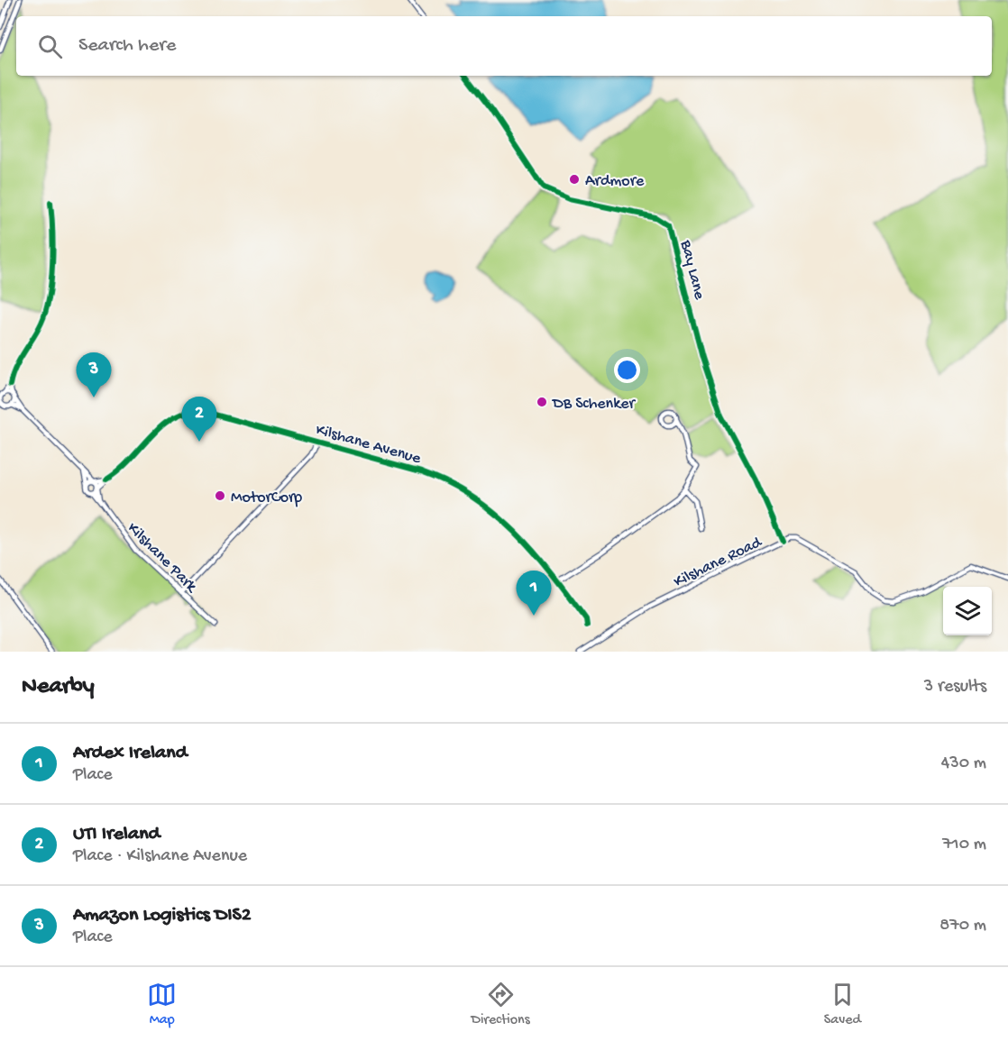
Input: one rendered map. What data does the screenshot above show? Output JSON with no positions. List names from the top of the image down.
{
  "streets": {
    "street": [
      "Bay Lane",
      "Kilshane Avenue",
      "Kilshane Park",
      "Kilshane Road"
    ]
  },
  "crossings": [
    ["Bay Lane", "Kilshane Road"],
    ["Kilshane Avenue", "Kilshane Park"]
  ],
  "places": ["Ardmore", "DB Schenker", "MotorCorp"],
  "page": {
    "search": "Search here",
    "pins": ["3", "2", "1"],
    "heading": ["Nearby", "3 results"],
    "list": [
      {
        "mark": "1",
        "name": "Ardex Ireland",
        "note": "Place",
        "value": "430 m"
      },
      {
        "mark": "2",
        "name": "UTI Ireland",
        "note": "Place · Kilshane Avenue",
        "value": "710 m"
      },
      {
        "mark": "3",
        "name": "Amazon Logistics DIS2",
        "note": "Place",
        "value": "870 m"
      }
    ],
    "nav": ["Map", "Directions", "Saved"]
  }
}
